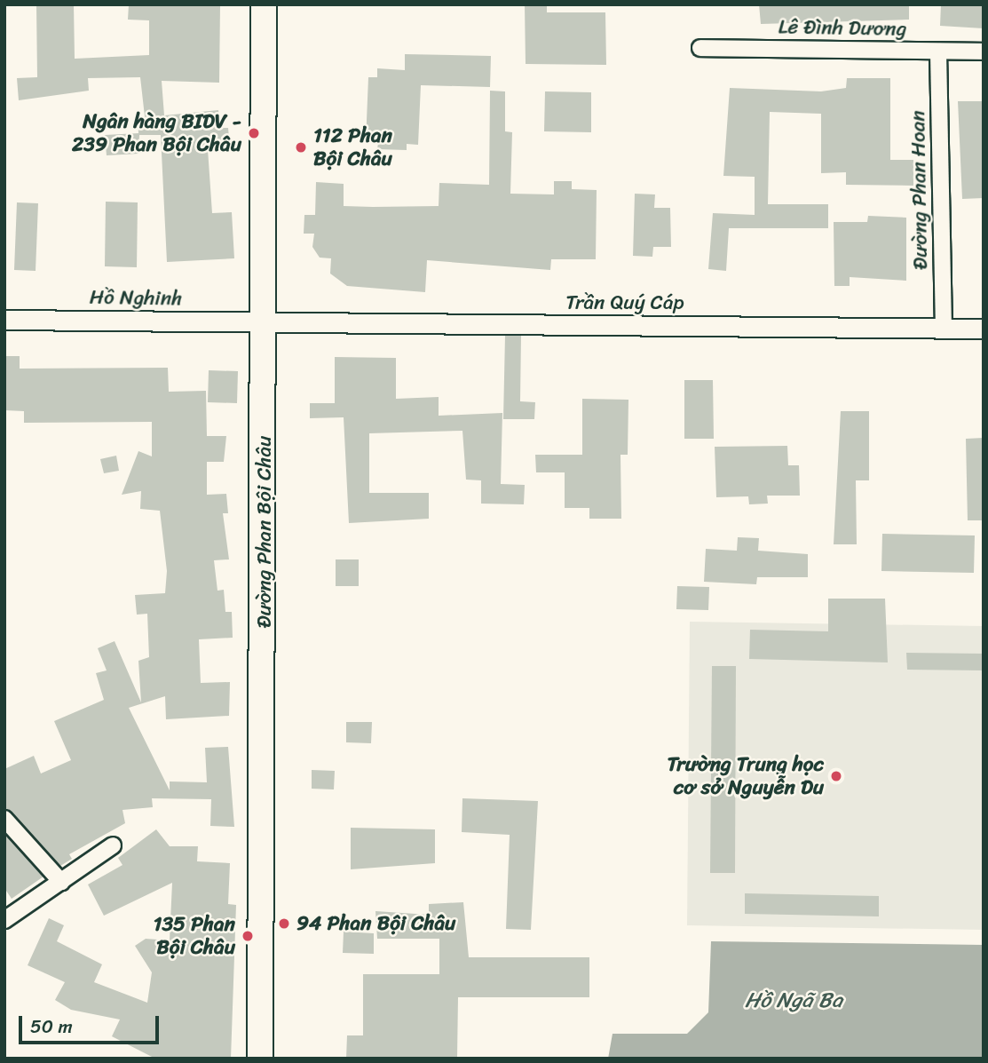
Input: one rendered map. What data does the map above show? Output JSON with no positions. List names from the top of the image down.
{
  "streets": {
    "main road": ["Đường Phan Bội Châu"],
    "street": [
      "Lê Đình Dương",
      "Đường Phan Hoan",
      "Hồ Nghinh",
      "Trần Quý Cáp"
    ]
  },
  "crossings": [
    ["Lê Đình Dương", "Đường Phan Hoan"],
    ["Đường Phan Hoan", "Trần Quý Cáp"],
    ["Hồ Nghinh", "Trần Quý Cáp"],
    ["Hồ Nghinh", "Đường Phan Bội Châu"],
    ["Trần Quý Cáp", "Đường Phan Bội Châu"]
  ],
  "water": ["Hồ Ngã Ba"],
  "places": [
    "Ngân hàng BIDV - 239 Phan Bội Châu",
    "112 Phan Bội Châu",
    "Trường Trung học cơ sở Nguyễn Du",
    "94 Phan Bội Châu",
    "135 Phan Bội Châu"
  ],
  "scale_bar": "50 m"
}
